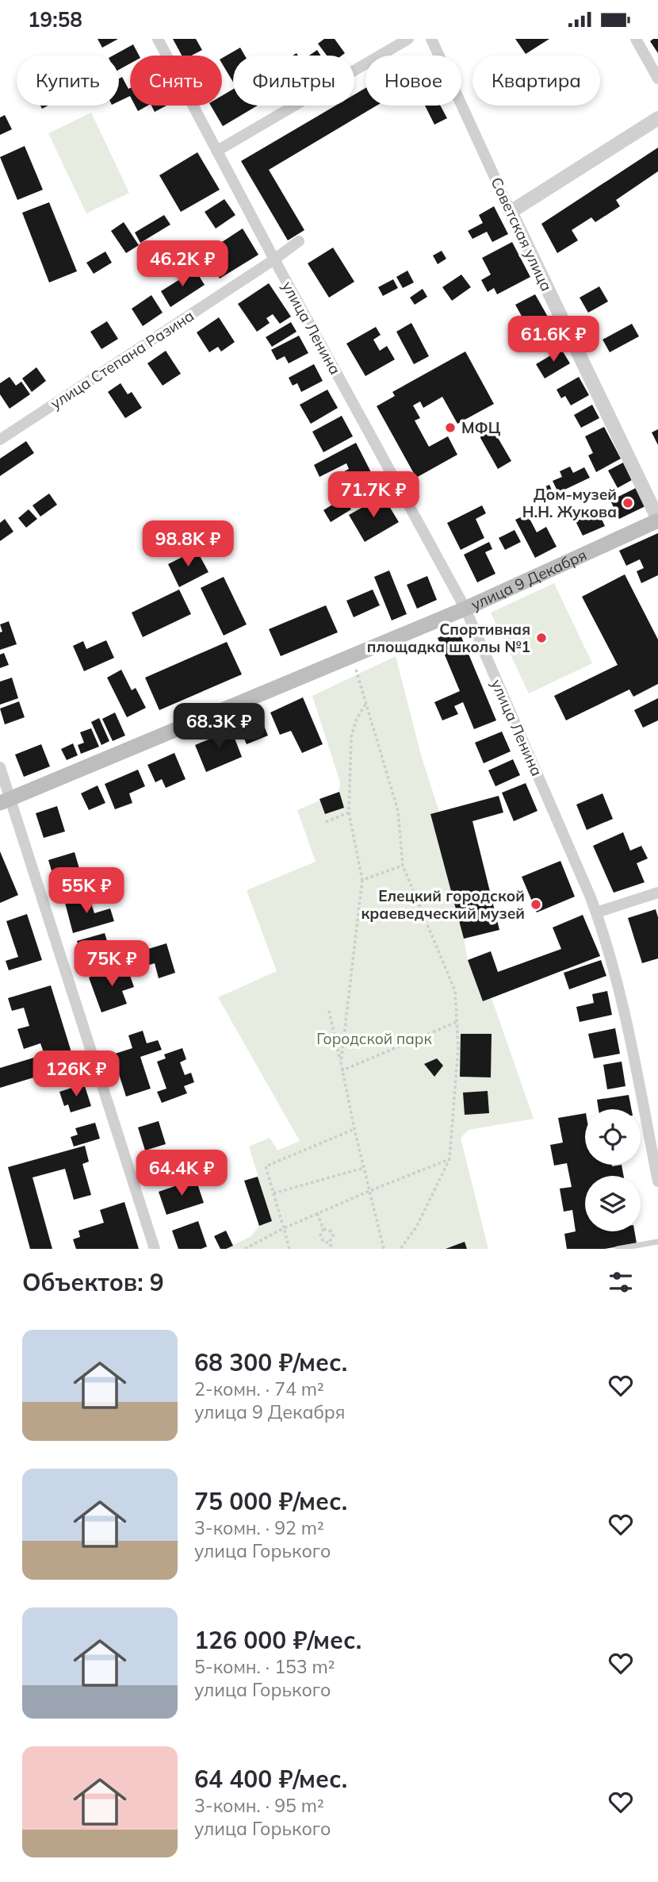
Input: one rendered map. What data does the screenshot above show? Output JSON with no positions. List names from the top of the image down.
{
  "streets": {
    "main road": ["улица 9 Декабря"],
    "street": ["Советская улица", "улица Ленина", "улица Степана Разина"]
  },
  "crossings": [
    ["Советская улица", "улица 9 Декабря"],
    ["улица Ленина", "улица Степана Разина"],
    ["улица Ленина", "улица 9 Декабря"]
  ],
  "parks": ["Городской парк"],
  "places": [
    "МФЦ",
    "Дом-музей Н.Н. Жукова",
    "Спортивная площадка школы №1",
    "Елецкий городской краеведческий музей"
  ],
  "page": {
    "status": "19:58",
    "chip": [
      "Купить",
      "Снять",
      "Фильтры",
      "Новое",
      "Квартира"
    ],
    "price": [
      "46.2K ₽",
      "61.6K ₽",
      "71.7K ₽",
      "98.8K ₽",
      "68.3K ₽",
      "55K ₽",
      "75K ₽",
      "126K ₽",
      "64.4K ₽"
    ],
    "heading": "Объектов: 9",
    "list": [
      {
        "name": "68 300 ₽/мес.",
        "note": "2-комн. · 74 m² · улица 9 Декабря"
      },
      {
        "name": "75 000 ₽/мес.",
        "note": "3-комн. · 92 m² · улица Горького"
      },
      {
        "name": "126 000 ₽/мес.",
        "note": "5-комн. · 153 m² · улица Горького"
      },
      {
        "name": "64 400 ₽/мес.",
        "note": "3-комн. · 95 m² · улица Горького"
      }
    ]
  }
}
